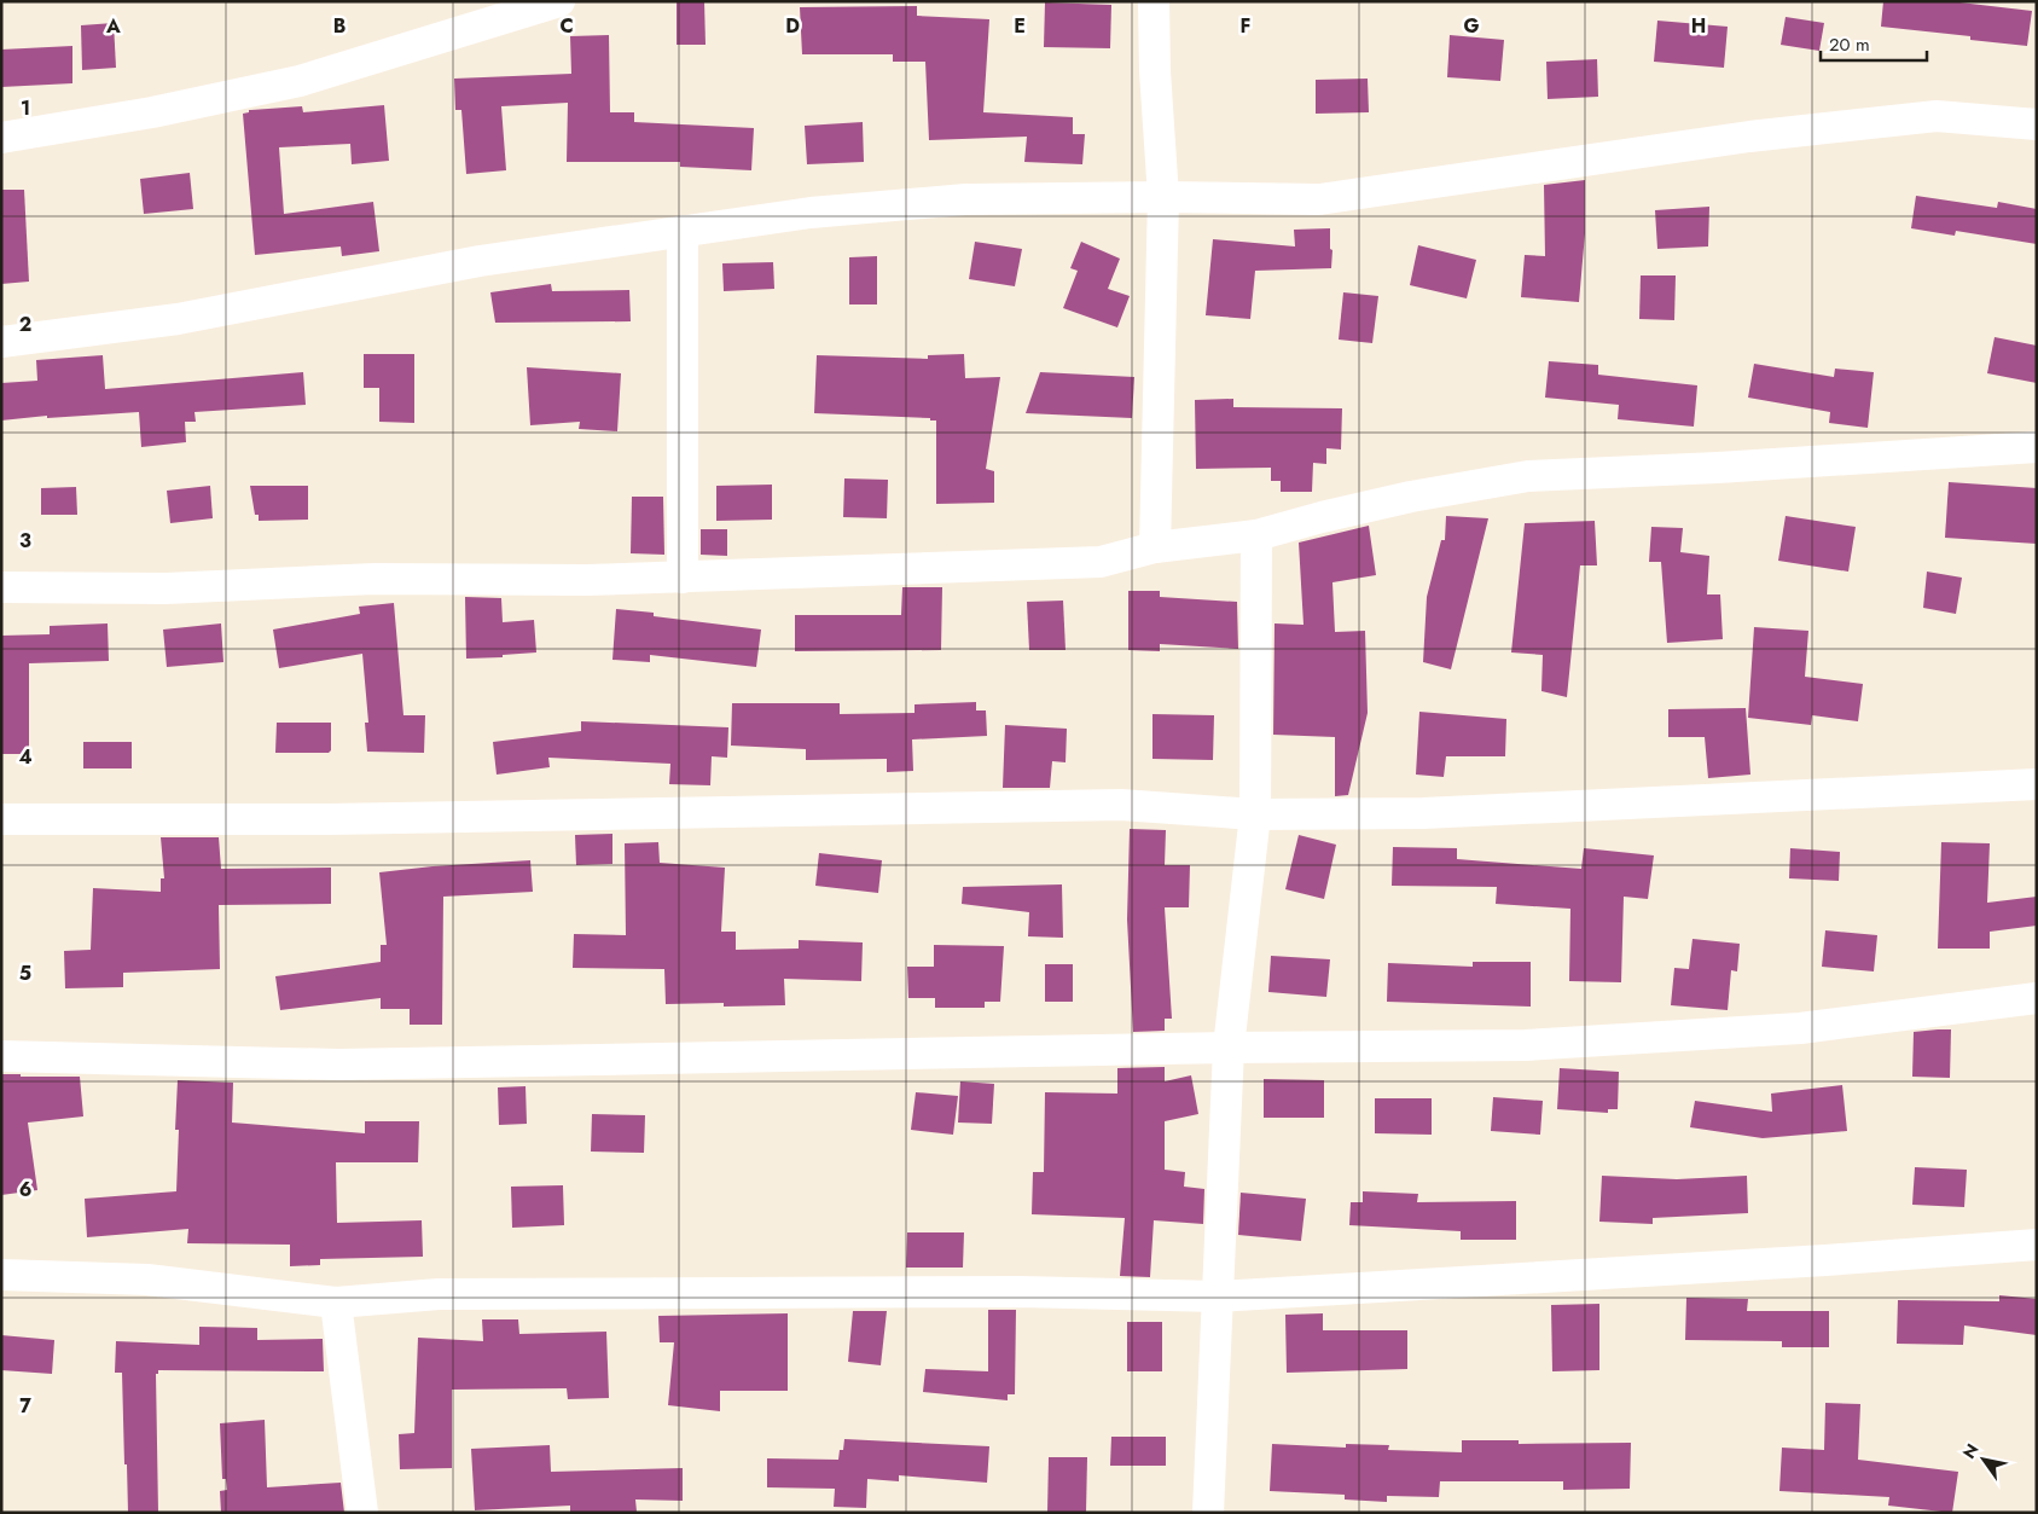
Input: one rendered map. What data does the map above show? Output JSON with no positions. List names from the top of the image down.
{
  "scale_bar": "20 m",
  "north": "top left",
  "grid": {
    "columns": [
      "A",
      "B",
      "C",
      "D",
      "E",
      "F",
      "G",
      "H"
    ],
    "rows": [
      "1",
      "2",
      "3",
      "4",
      "5",
      "6",
      "7"
    ]
  }
}
